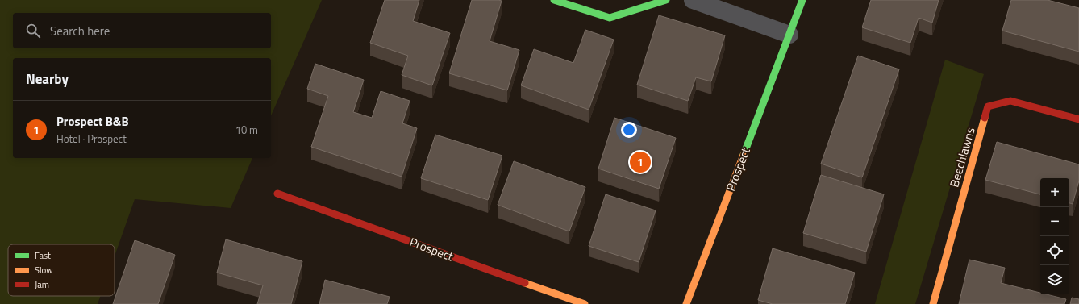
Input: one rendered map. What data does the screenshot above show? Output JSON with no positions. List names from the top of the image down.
{
  "streets": {
    "street": ["Beechlawns", "Prospect"]
  },
  "legend": ["Fast", "Slow", "Jam"],
  "page": {
    "search": "Search here",
    "heading": "Nearby",
    "list": [
      {
        "mark": "1",
        "name": "Prospect B&B",
        "note": "Hotel · Prospect",
        "value": "10 m"
      }
    ],
    "pins": "1",
    "map_buttons": ["+", "−"]
  }
}
